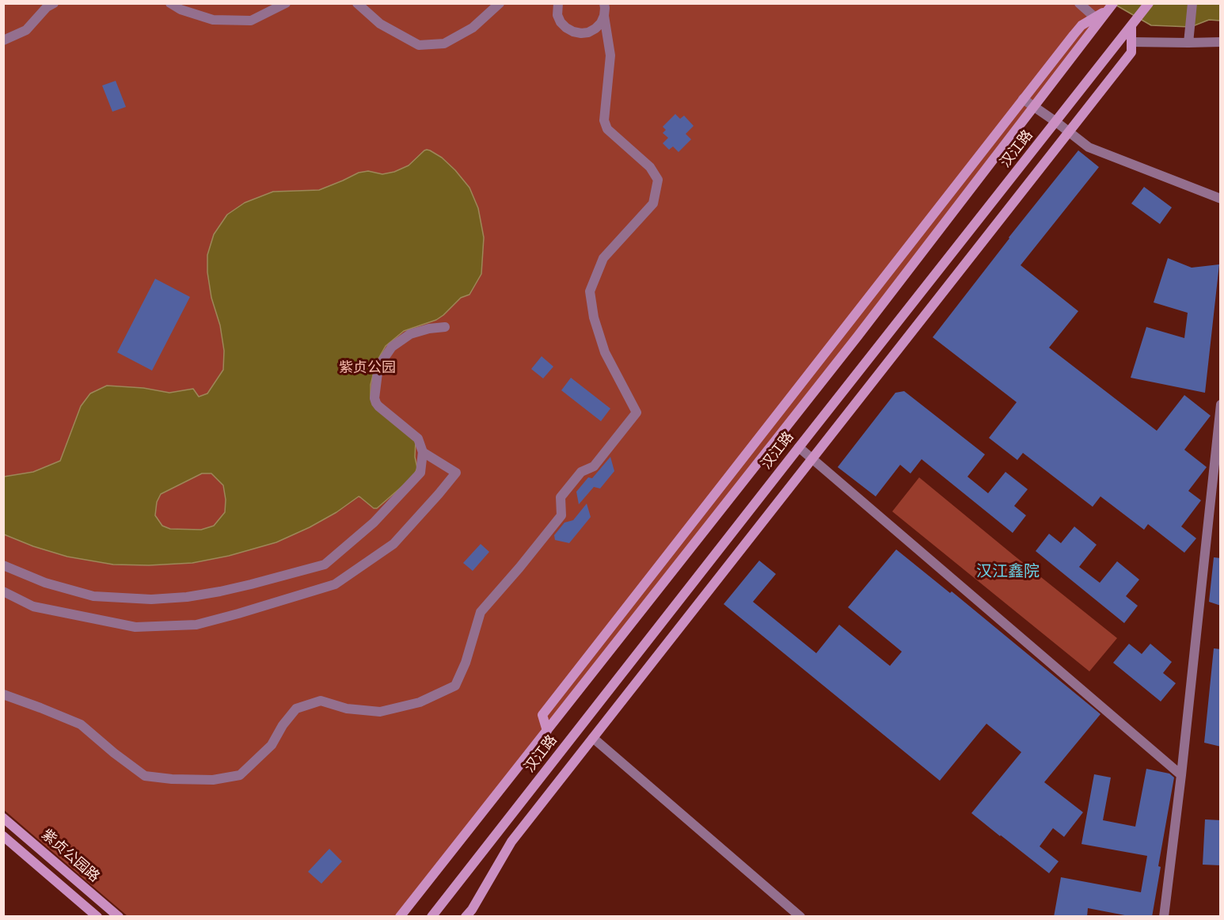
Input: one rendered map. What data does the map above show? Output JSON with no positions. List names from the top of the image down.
{
  "streets": {
    "street": ["汉江路", "紫贞公园路"]
  },
  "districts": ["汉江鑫院"],
  "parks": ["紫贞公园"]
}
